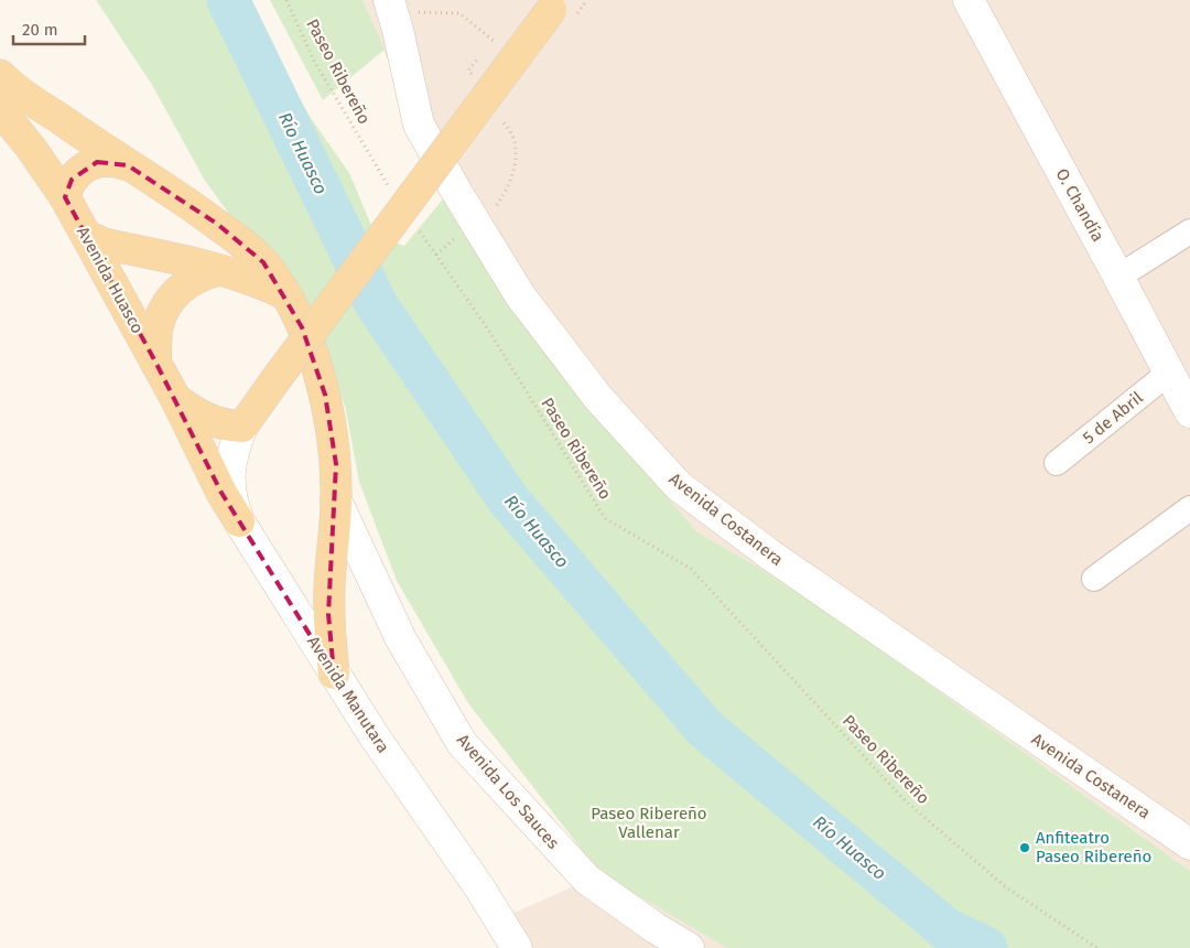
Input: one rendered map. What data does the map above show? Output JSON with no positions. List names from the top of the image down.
{
  "streets": {
    "main road": [
      "O. Chandía",
      "Avenida Huasco",
      "Avenida Costanera",
      "Avenida Manutara",
      "Avenida Los Sauces"
    ],
    "street": ["5 de Abril"],
    "path": ["Paseo Ribereño"]
  },
  "crossings": [
    ["O. Chandía", "5 de Abril"],
    ["Avenida Huasco", "Avenida Manutara"]
  ],
  "water": ["Río Huasco"],
  "parks": ["Paseo Ribereño Vallenar"],
  "places": ["Anfiteatro Paseo Ribereño"],
  "scale_bar": "20 m"
}
